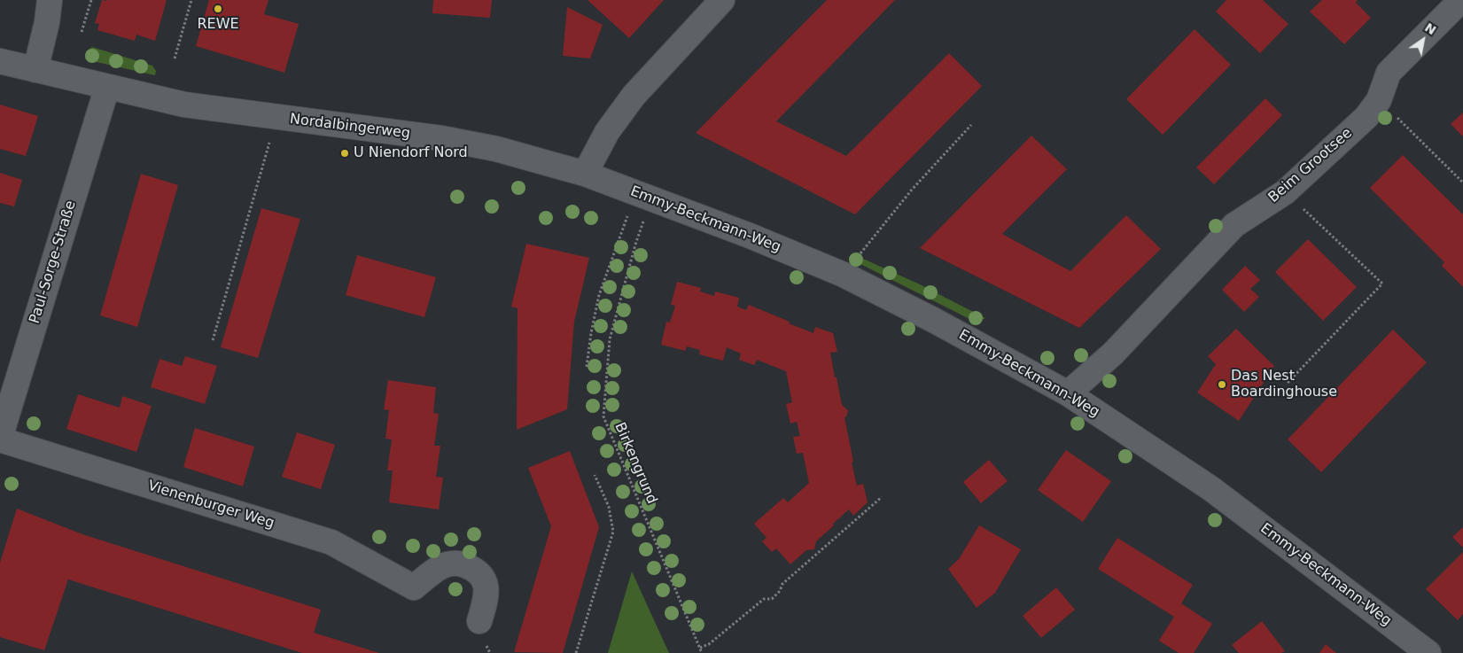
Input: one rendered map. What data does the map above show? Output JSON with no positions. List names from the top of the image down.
{
  "streets": {
    "street": [
      "Nordalbingerweg",
      "Beim Grootsee",
      "Emmy-Beckmann-Weg",
      "Paul-Sorge-Straße",
      "Vienenburger Weg"
    ],
    "path": ["Birkengrund"]
  },
  "crossings": [
    ["Nordalbingerweg", "Emmy-Beckmann-Weg"],
    ["Nordalbingerweg", "Paul-Sorge-Straße"],
    ["Beim Grootsee", "Emmy-Beckmann-Weg"],
    ["Emmy-Beckmann-Weg", "Birkengrund"],
    ["Paul-Sorge-Straße", "Vienenburger Weg"]
  ],
  "places": ["REWE", "U Niendorf Nord", "Das Nest Boardinghouse"],
  "north": "top right"
}
